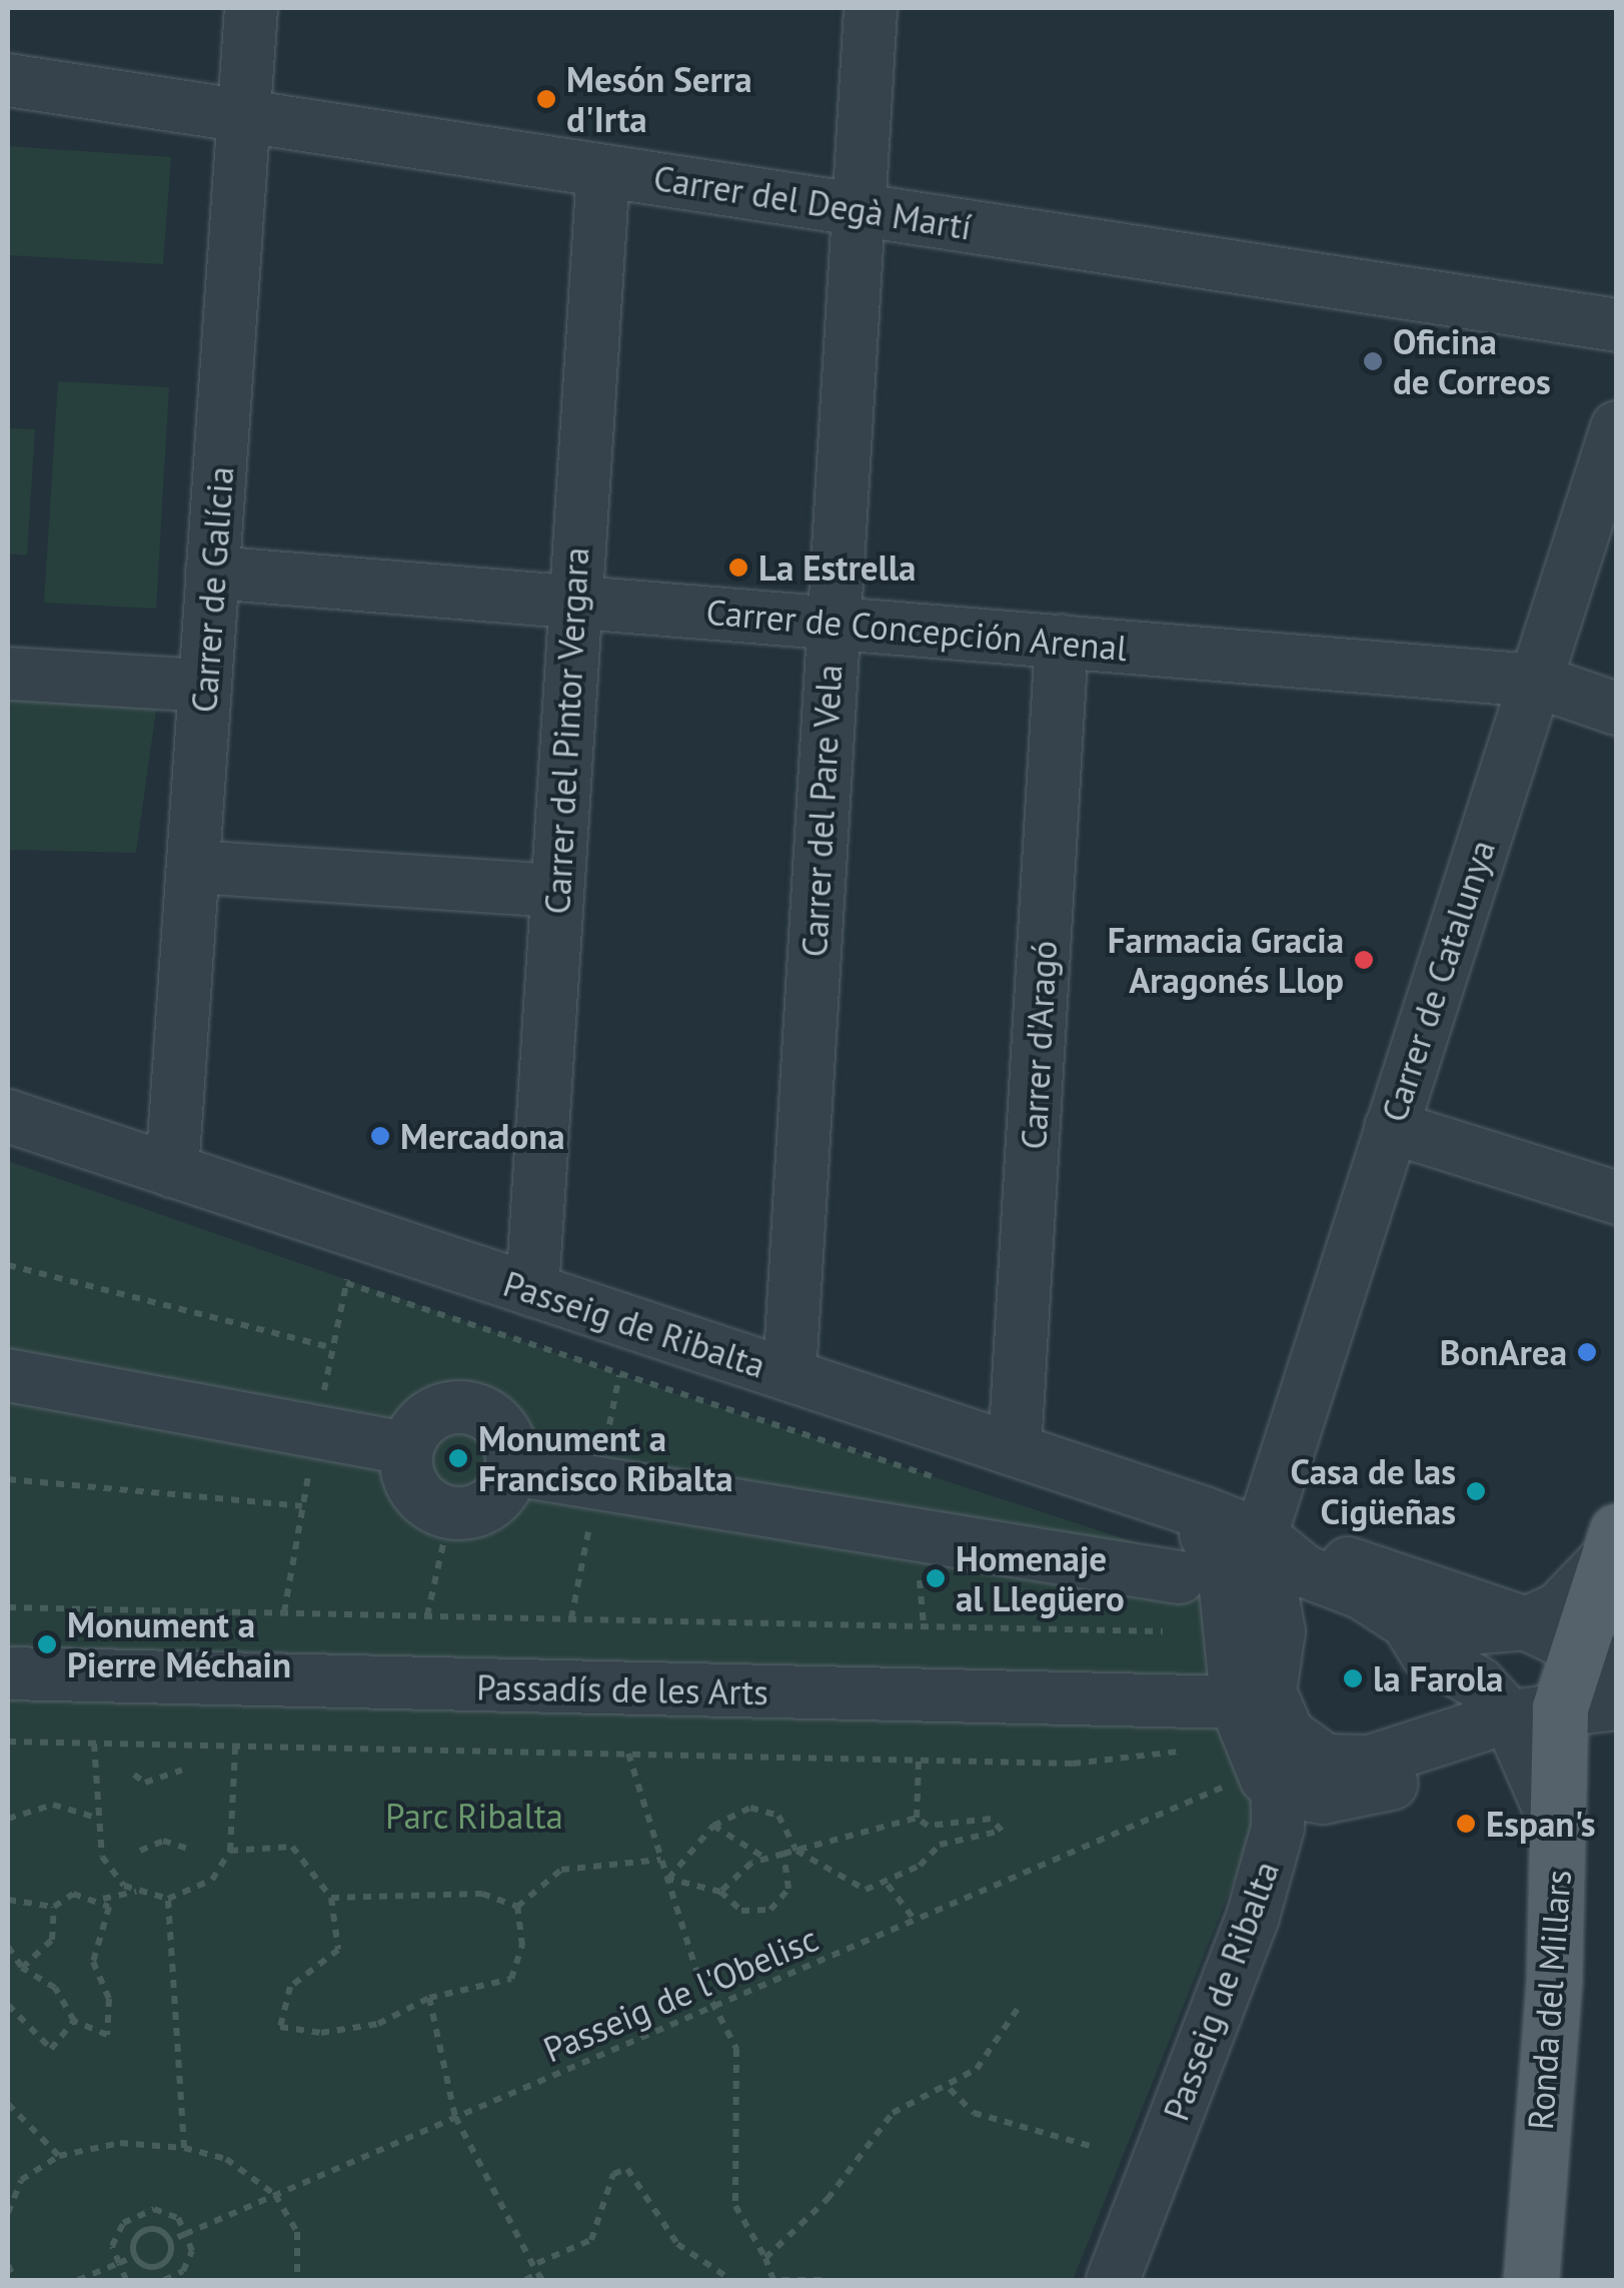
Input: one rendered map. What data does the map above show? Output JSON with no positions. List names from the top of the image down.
{
  "streets": {
    "main road": ["Ronda del Millars"],
    "street": [
      "Carrer del Degà Martí",
      "Carrer de Galícia",
      "Carrer de Concepción Arenal",
      "Carrer del Pintor Vergara",
      "Carrer del Pare Vela",
      "Carrer de Catalunya",
      "Carrer d'Aragó",
      "Passeig de Ribalta",
      "Passadís de les Arts"
    ],
    "path": ["Passeig de l'Obelisc"]
  },
  "crossings": [
    ["Carrer del Degà Martí", "Carrer de Galícia"],
    ["Carrer del Degà Martí", "Carrer del Pintor Vergara"],
    ["Carrer del Degà Martí", "Carrer del Pare Vela"],
    ["Carrer de Galícia", "Carrer de Concepción Arenal"],
    ["Carrer de Galícia", "Passeig de Ribalta"],
    ["Carrer de Concepción Arenal", "Carrer del Pintor Vergara"],
    ["Carrer de Concepción Arenal", "Carrer del Pare Vela"],
    ["Carrer de Concepción Arenal", "Carrer de Catalunya"],
    ["Carrer de Concepción Arenal", "Carrer d'Aragó"],
    ["Carrer del Pintor Vergara", "Passeig de Ribalta"],
    ["Carrer del Pare Vela", "Passeig de Ribalta"],
    ["Carrer de Catalunya", "Passeig de Ribalta"],
    ["Carrer d'Aragó", "Passeig de Ribalta"],
    ["Passeig de Ribalta", "Passadís de les Arts"]
  ],
  "parks": ["Parc Ribalta"],
  "places": [
    "Mesón Serra d'Irta",
    "Oficina de Correos",
    "La Estrella",
    "Farmacia Gracia Aragonés Llop",
    "Mercadona",
    "BonArea",
    "Monument a Francisco Ribalta",
    "Casa de las Cigüeñas",
    "Homenaje al Llegüero",
    "Monument a Pierre Méchain",
    "la Farola",
    "Espan's"
  ]
}
